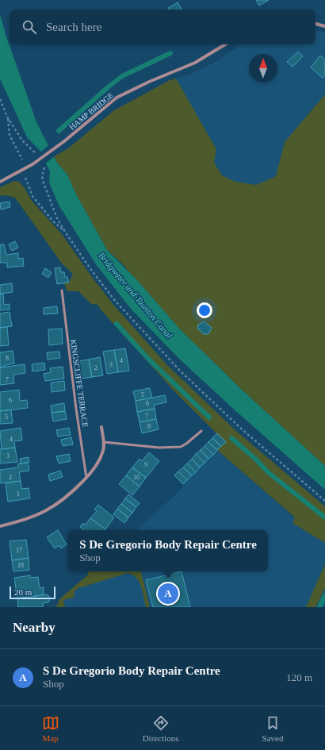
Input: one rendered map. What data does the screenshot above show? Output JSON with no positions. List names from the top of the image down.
{
  "streets": {
    "street": ["HAMP BRIDGE"],
    "lane": ["KINGSCLIFFE TERRACE"]
  },
  "water": ["Bridgwater and Taunton Canal"],
  "house_numbers": [
    "8",
    "4",
    "3",
    "2",
    "7",
    "5",
    "6",
    "6",
    "7",
    "5",
    "8",
    "4",
    "3",
    "9",
    "2",
    "10",
    "1",
    "17",
    "18"
  ],
  "scale_bar": "20 m",
  "north": "top",
  "page": {
    "search": "Search here",
    "popup": ["S De Gregorio Body Repair Centre", "Shop"],
    "pins": "A",
    "scale": "20 m",
    "heading": "Nearby",
    "list": [
      {
        "mark": "A",
        "name": "S De Gregorio Body Repair Centre",
        "note": "Shop",
        "value": "120 m"
      }
    ],
    "nav": ["Map", "Directions", "Saved"]
  }
}
